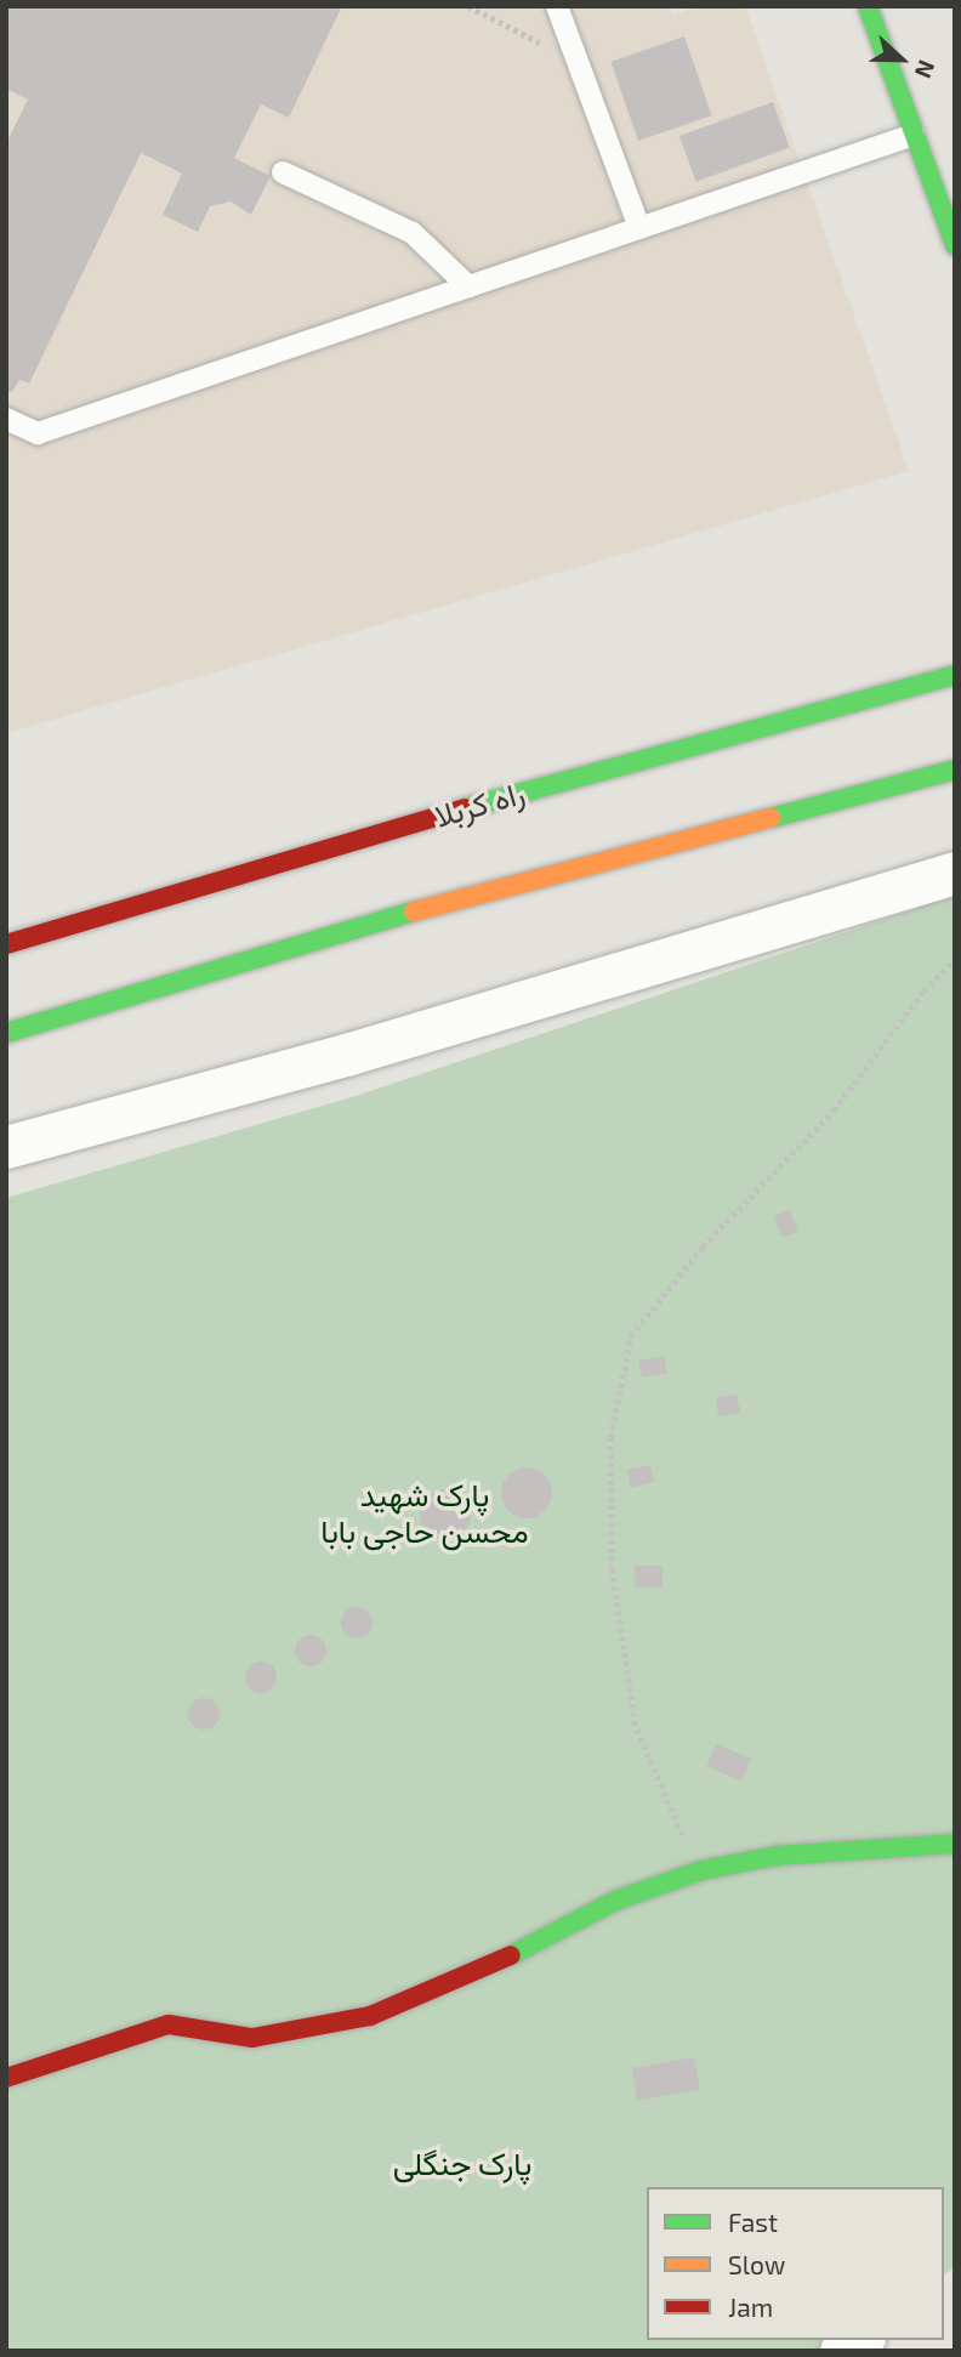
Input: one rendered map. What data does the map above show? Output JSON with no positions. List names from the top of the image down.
{
  "streets": {
    "main road": ["راه کربلا"]
  },
  "parks": ["پارک شهید محسن حاجی بابا", "پارک جنگلی"],
  "legend": ["Fast", "Slow", "Jam"],
  "north": "right"
}
